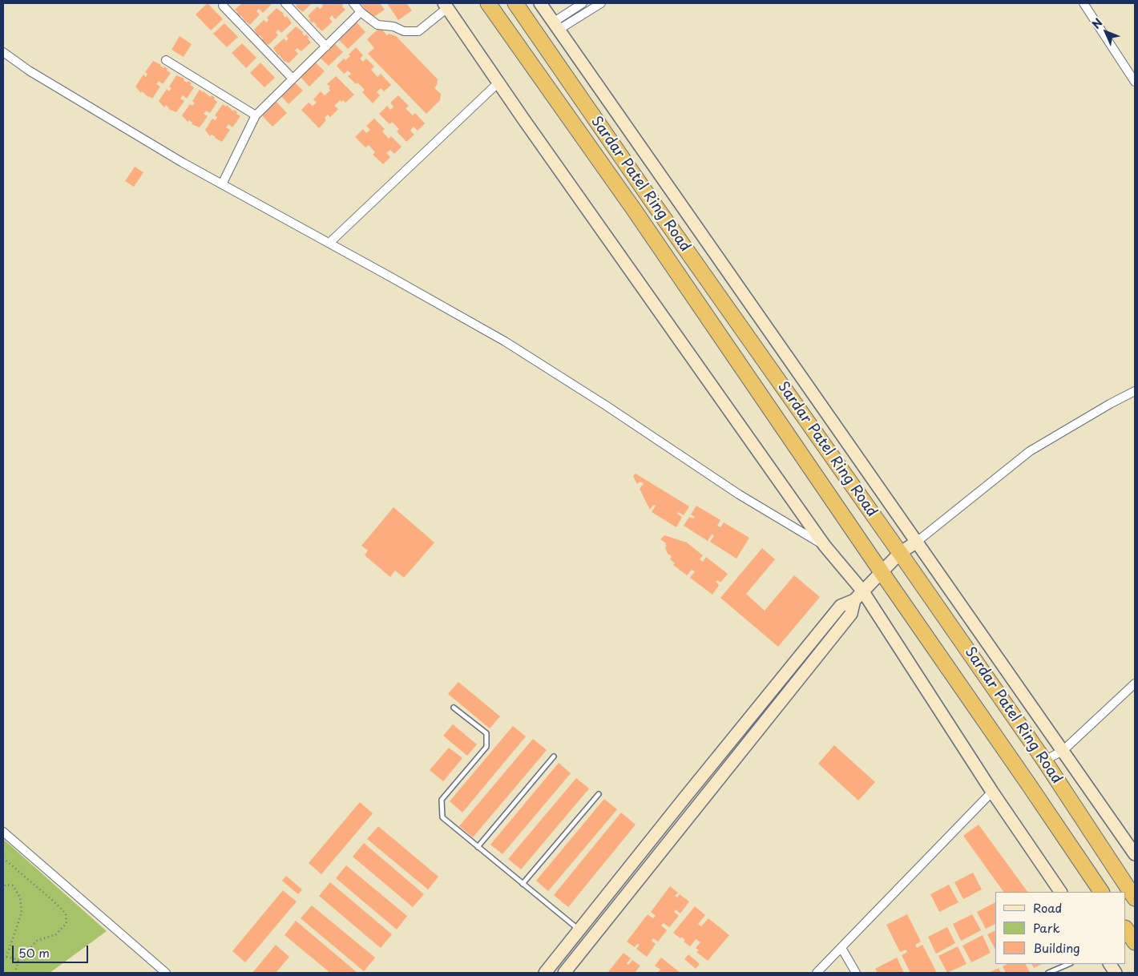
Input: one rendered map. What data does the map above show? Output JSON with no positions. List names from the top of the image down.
{
  "streets": {
    "highway": ["Sardar Patel Ring Road"]
  },
  "legend": ["Road", "Park", "Building"],
  "scale_bar": "50 m",
  "north": "top left"
}
